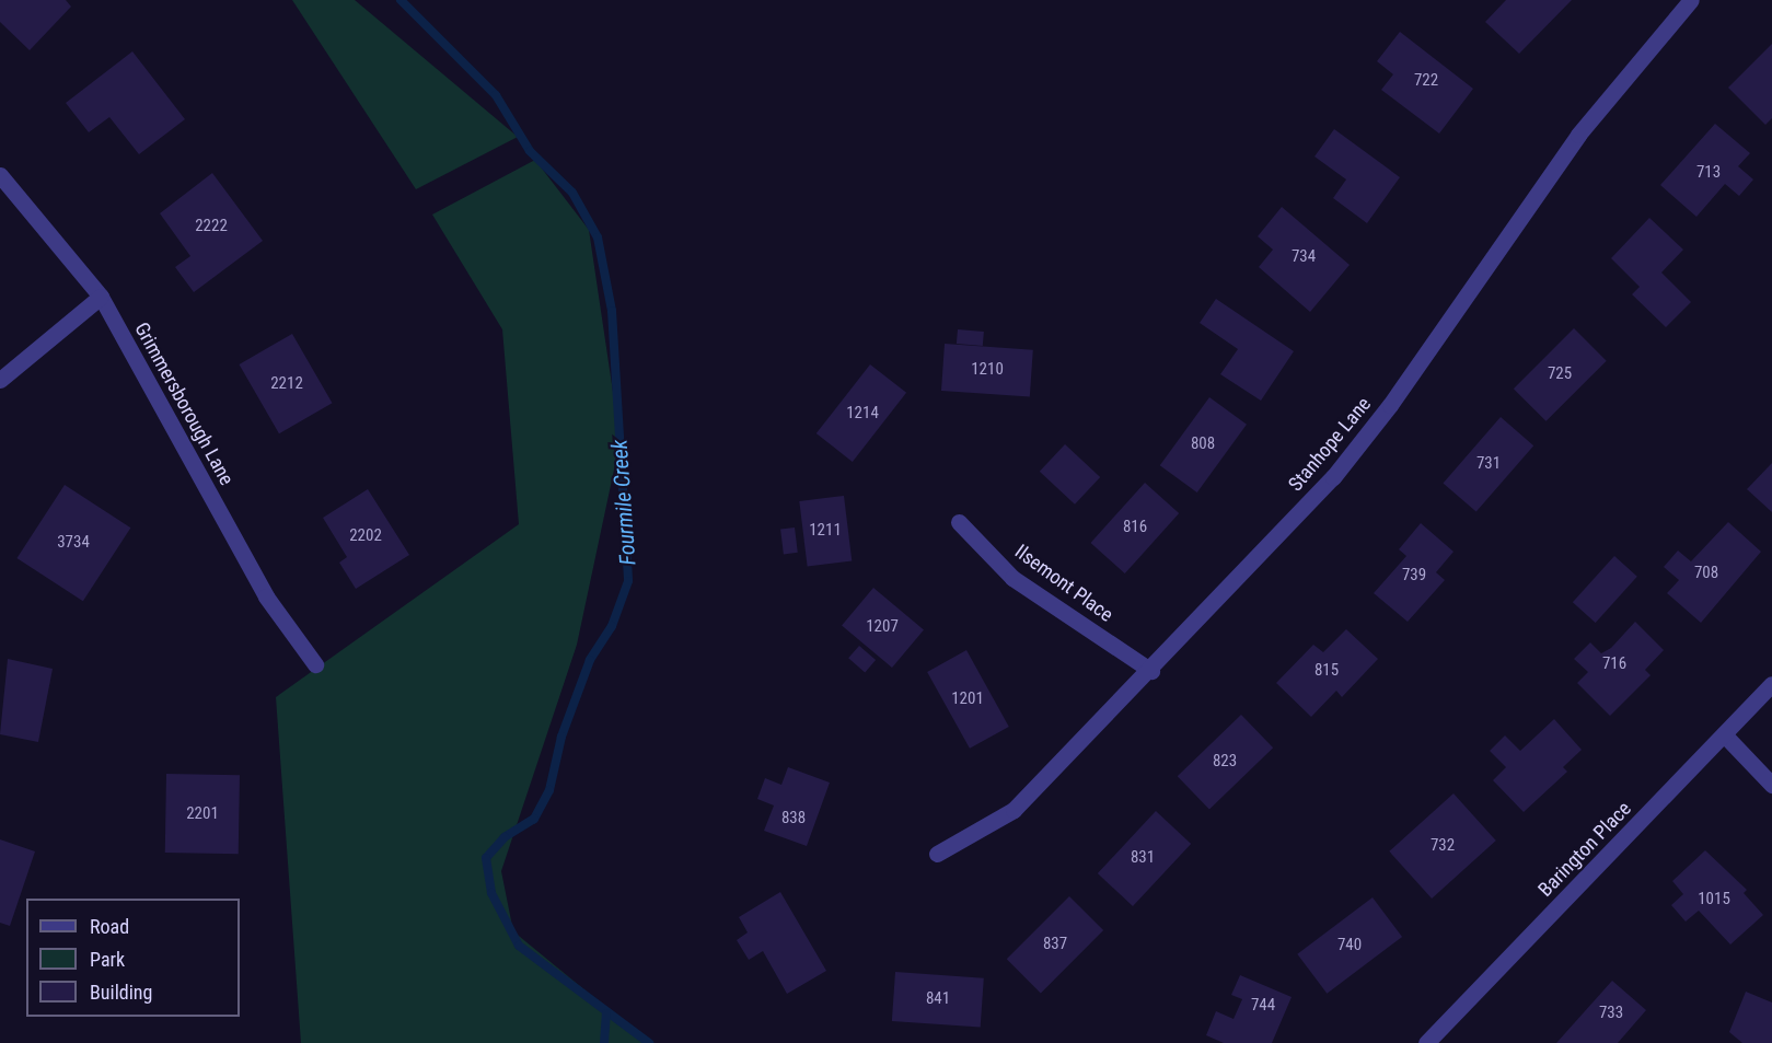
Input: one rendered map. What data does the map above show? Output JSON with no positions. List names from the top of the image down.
{
  "streets": {
    "street": [
      "Grimmersborough Lane",
      "Stanhope Lane",
      "Ilsemont Place",
      "Barington Place"
    ]
  },
  "crossings": [
    ["Stanhope Lane", "Ilsemont Place"]
  ],
  "water": ["Fourmile Creek"],
  "house_numbers": [
    "722",
    "713",
    "2222",
    "734",
    "1210",
    "725",
    "2212",
    "1214",
    "808",
    "731",
    "816",
    "1211",
    "2202",
    "3734",
    "708",
    "739",
    "1207",
    "716",
    "815",
    "1201",
    "823",
    "2201",
    "838",
    "732",
    "831",
    "1015",
    "837",
    "740",
    "841",
    "744",
    "733"
  ],
  "legend": ["Road", "Park", "Building"]
}
